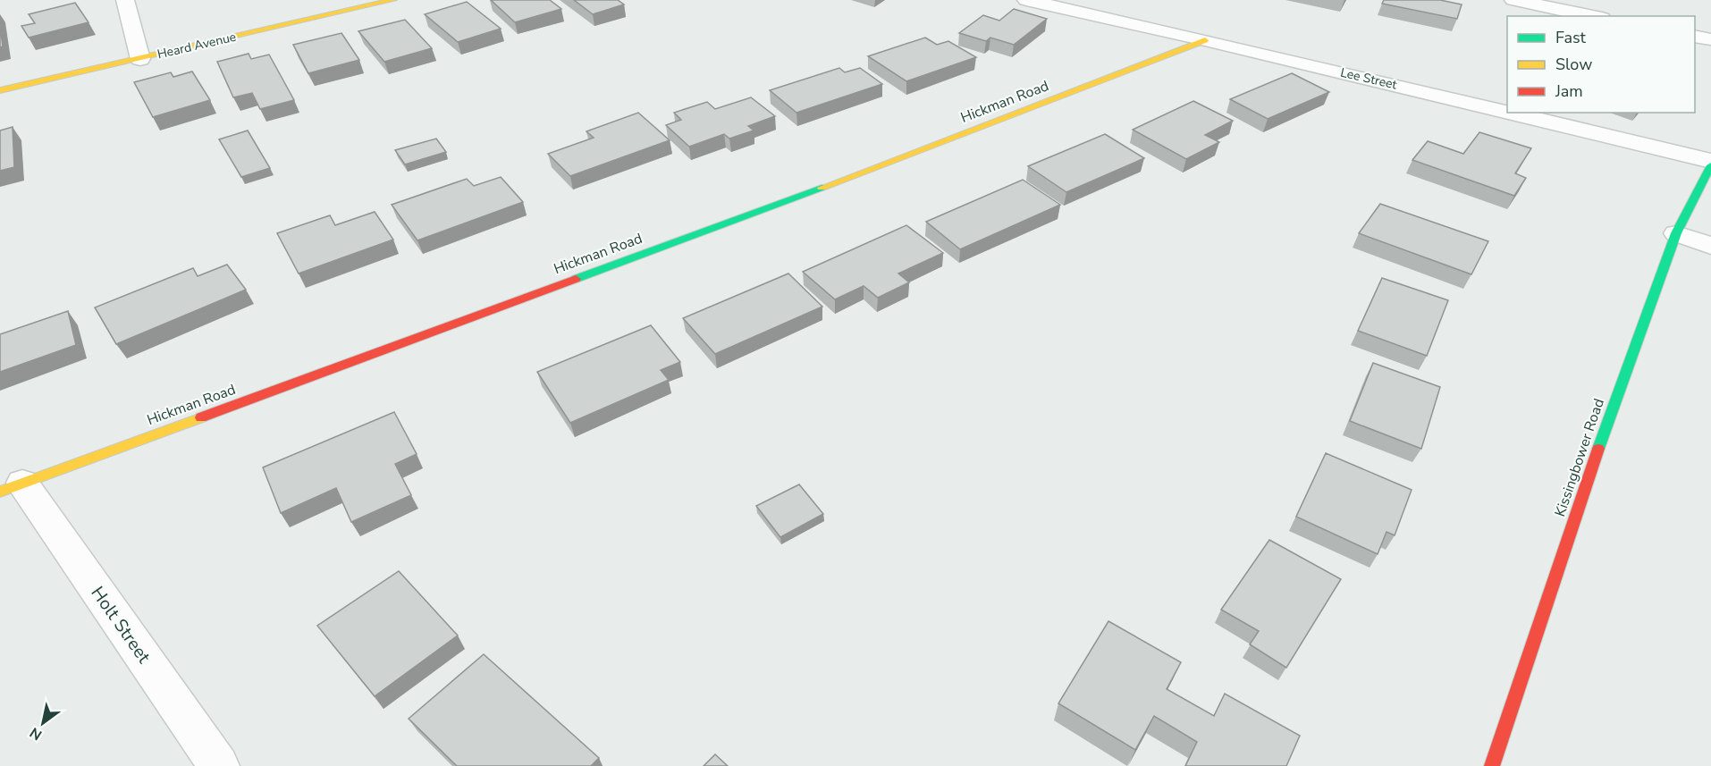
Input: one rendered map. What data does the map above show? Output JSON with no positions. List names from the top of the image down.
{
  "streets": {
    "street": [
      "Heard Avenue",
      "Lee Street",
      "Hickman Road",
      "Kissingbower Road",
      "Holt Street"
    ]
  },
  "crossings": [
    ["Lee Street", "Hickman Road"],
    ["Lee Street", "Kissingbower Road"],
    ["Hickman Road", "Holt Street"]
  ],
  "legend": ["Fast", "Slow", "Jam"],
  "north": "bottom left"
}
